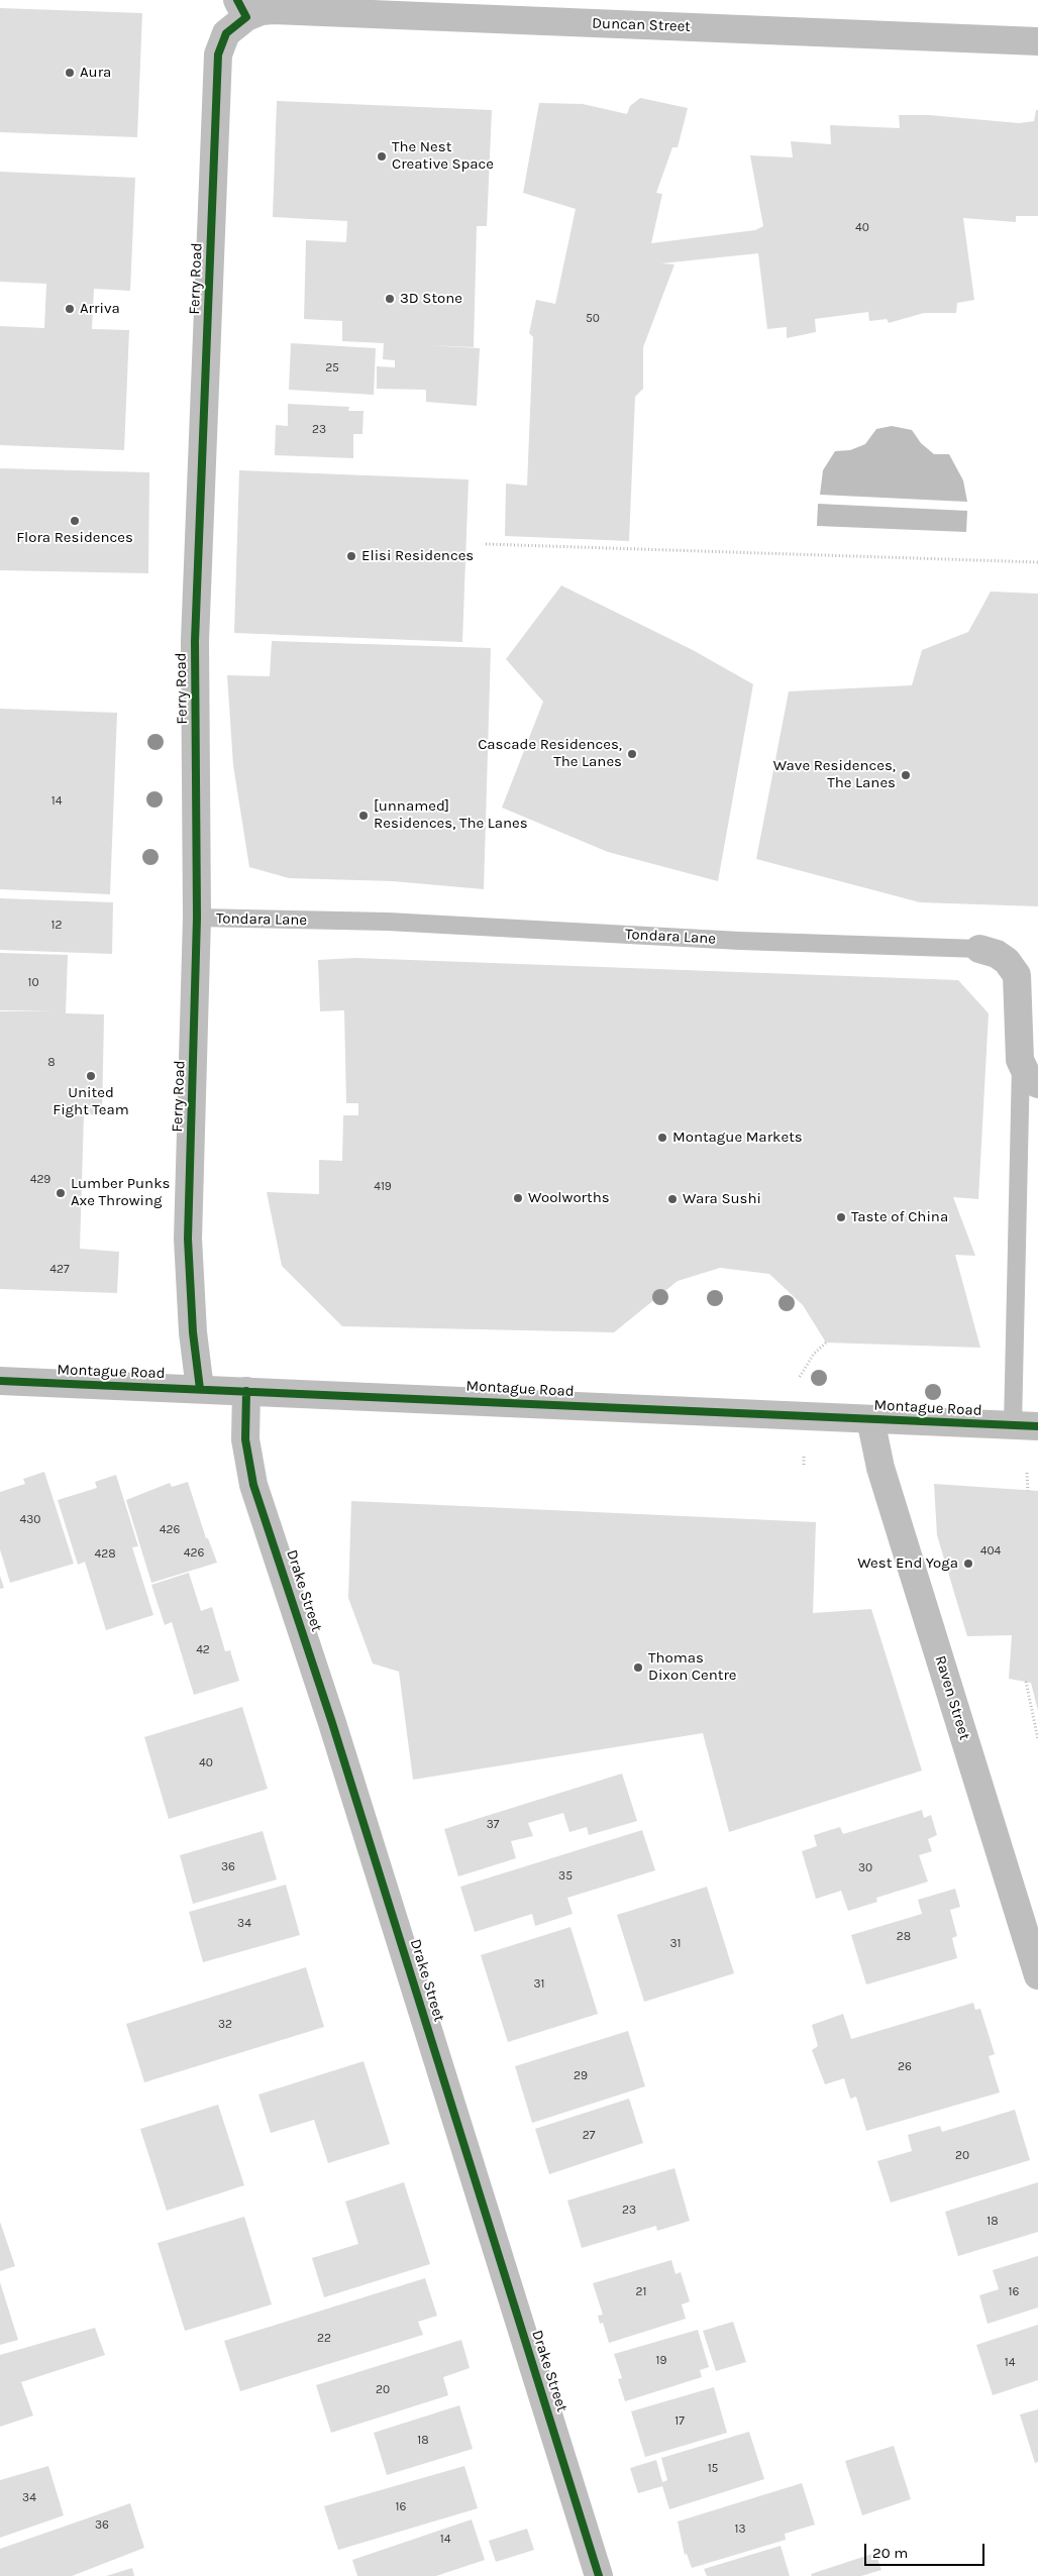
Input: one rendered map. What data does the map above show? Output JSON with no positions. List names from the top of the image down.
{
  "streets": {
    "street": [
      "Duncan Street",
      "Ferry Road",
      "Tondara Lane",
      "Montague Road",
      "Drake Street",
      "Raven Street"
    ]
  },
  "crossings": [
    ["Duncan Street", "Ferry Road"],
    ["Ferry Road", "Tondara Lane"],
    ["Ferry Road", "Montague Road"],
    ["Montague Road", "Drake Street"],
    ["Montague Road", "Raven Street"]
  ],
  "places": [
    "Aura",
    "The Nest Creative Space",
    "3D Stone",
    "Arriva",
    "Flora Residences",
    "Elisi Residences",
    "Cascade Residences, The Lanes",
    "Wave Residences, The Lanes",
    "[unnamed] Residences, The Lanes",
    "United Fight Team",
    "Montague Markets",
    "Lumber Punks Axe Throwing",
    "Woolworths",
    "Wara Sushi",
    "Taste of China",
    "West End Yoga",
    "Thomas Dixon Centre"
  ],
  "house_numbers": [
    "40",
    "50",
    "25",
    "23",
    "14",
    "12",
    "10",
    "8",
    "429",
    "419",
    "427",
    "430",
    "426",
    "404",
    "426",
    "428",
    "42",
    "40",
    "37",
    "36",
    "30",
    "35",
    "34",
    "28",
    "31",
    "31",
    "32",
    "26",
    "29",
    "27",
    "20",
    "23",
    "18",
    "21",
    "16",
    "22",
    "19",
    "14",
    "20",
    "17",
    "18",
    "15",
    "34",
    "16",
    "36",
    "13",
    "14"
  ],
  "scale_bar": "20 m"
}
